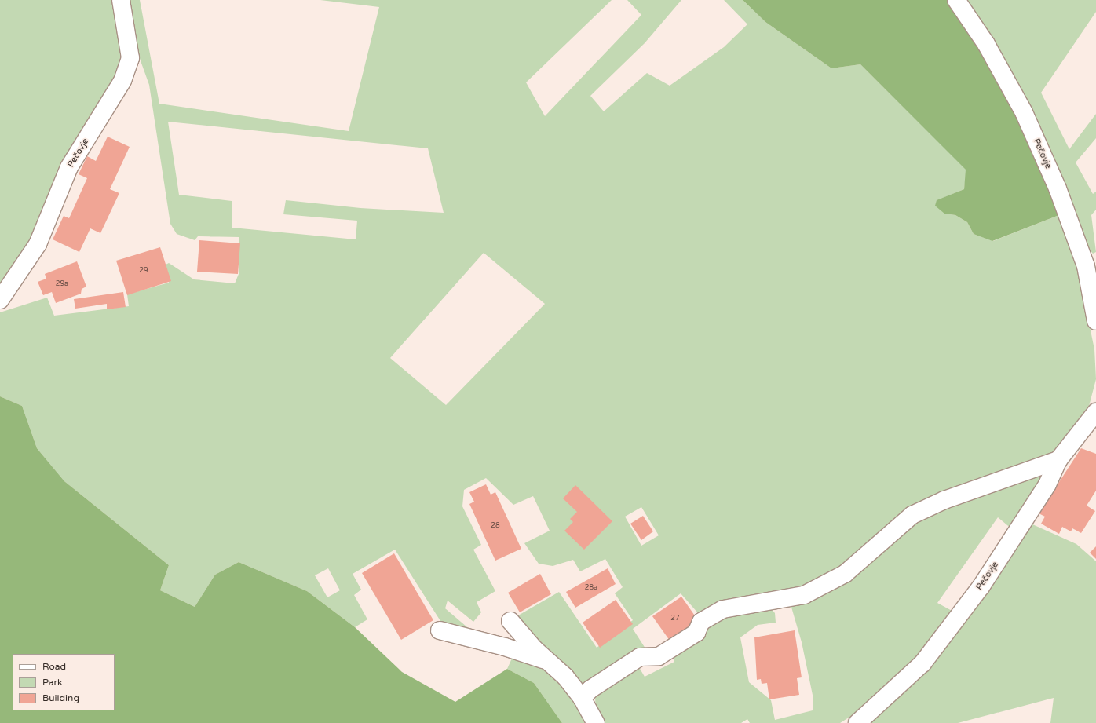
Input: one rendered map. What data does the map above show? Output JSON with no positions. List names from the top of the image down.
{
  "streets": {
    "street": ["Pečovje"]
  },
  "house_numbers": [
    "29",
    "29a",
    "28",
    "28a",
    "27"
  ],
  "legend": ["Road", "Park", "Building"]
}
